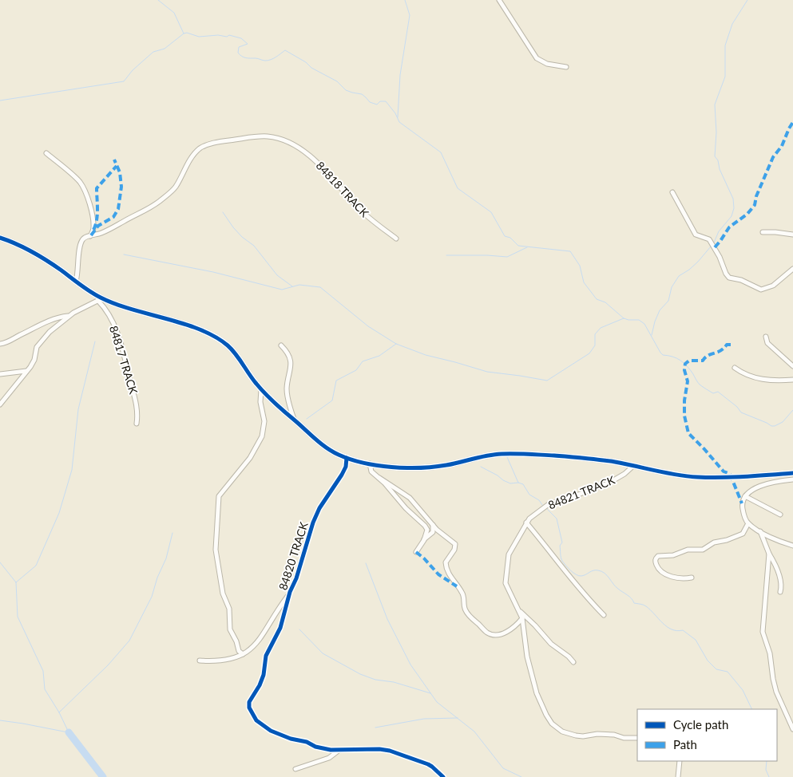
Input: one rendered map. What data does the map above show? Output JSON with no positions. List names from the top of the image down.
{
  "streets": {
    "street": [
      "84818 TRACK",
      "84817 TRACK",
      "84821 TRACK",
      "84820 TRACK"
    ]
  },
  "legend": ["Cycle path", "Path"]
}
